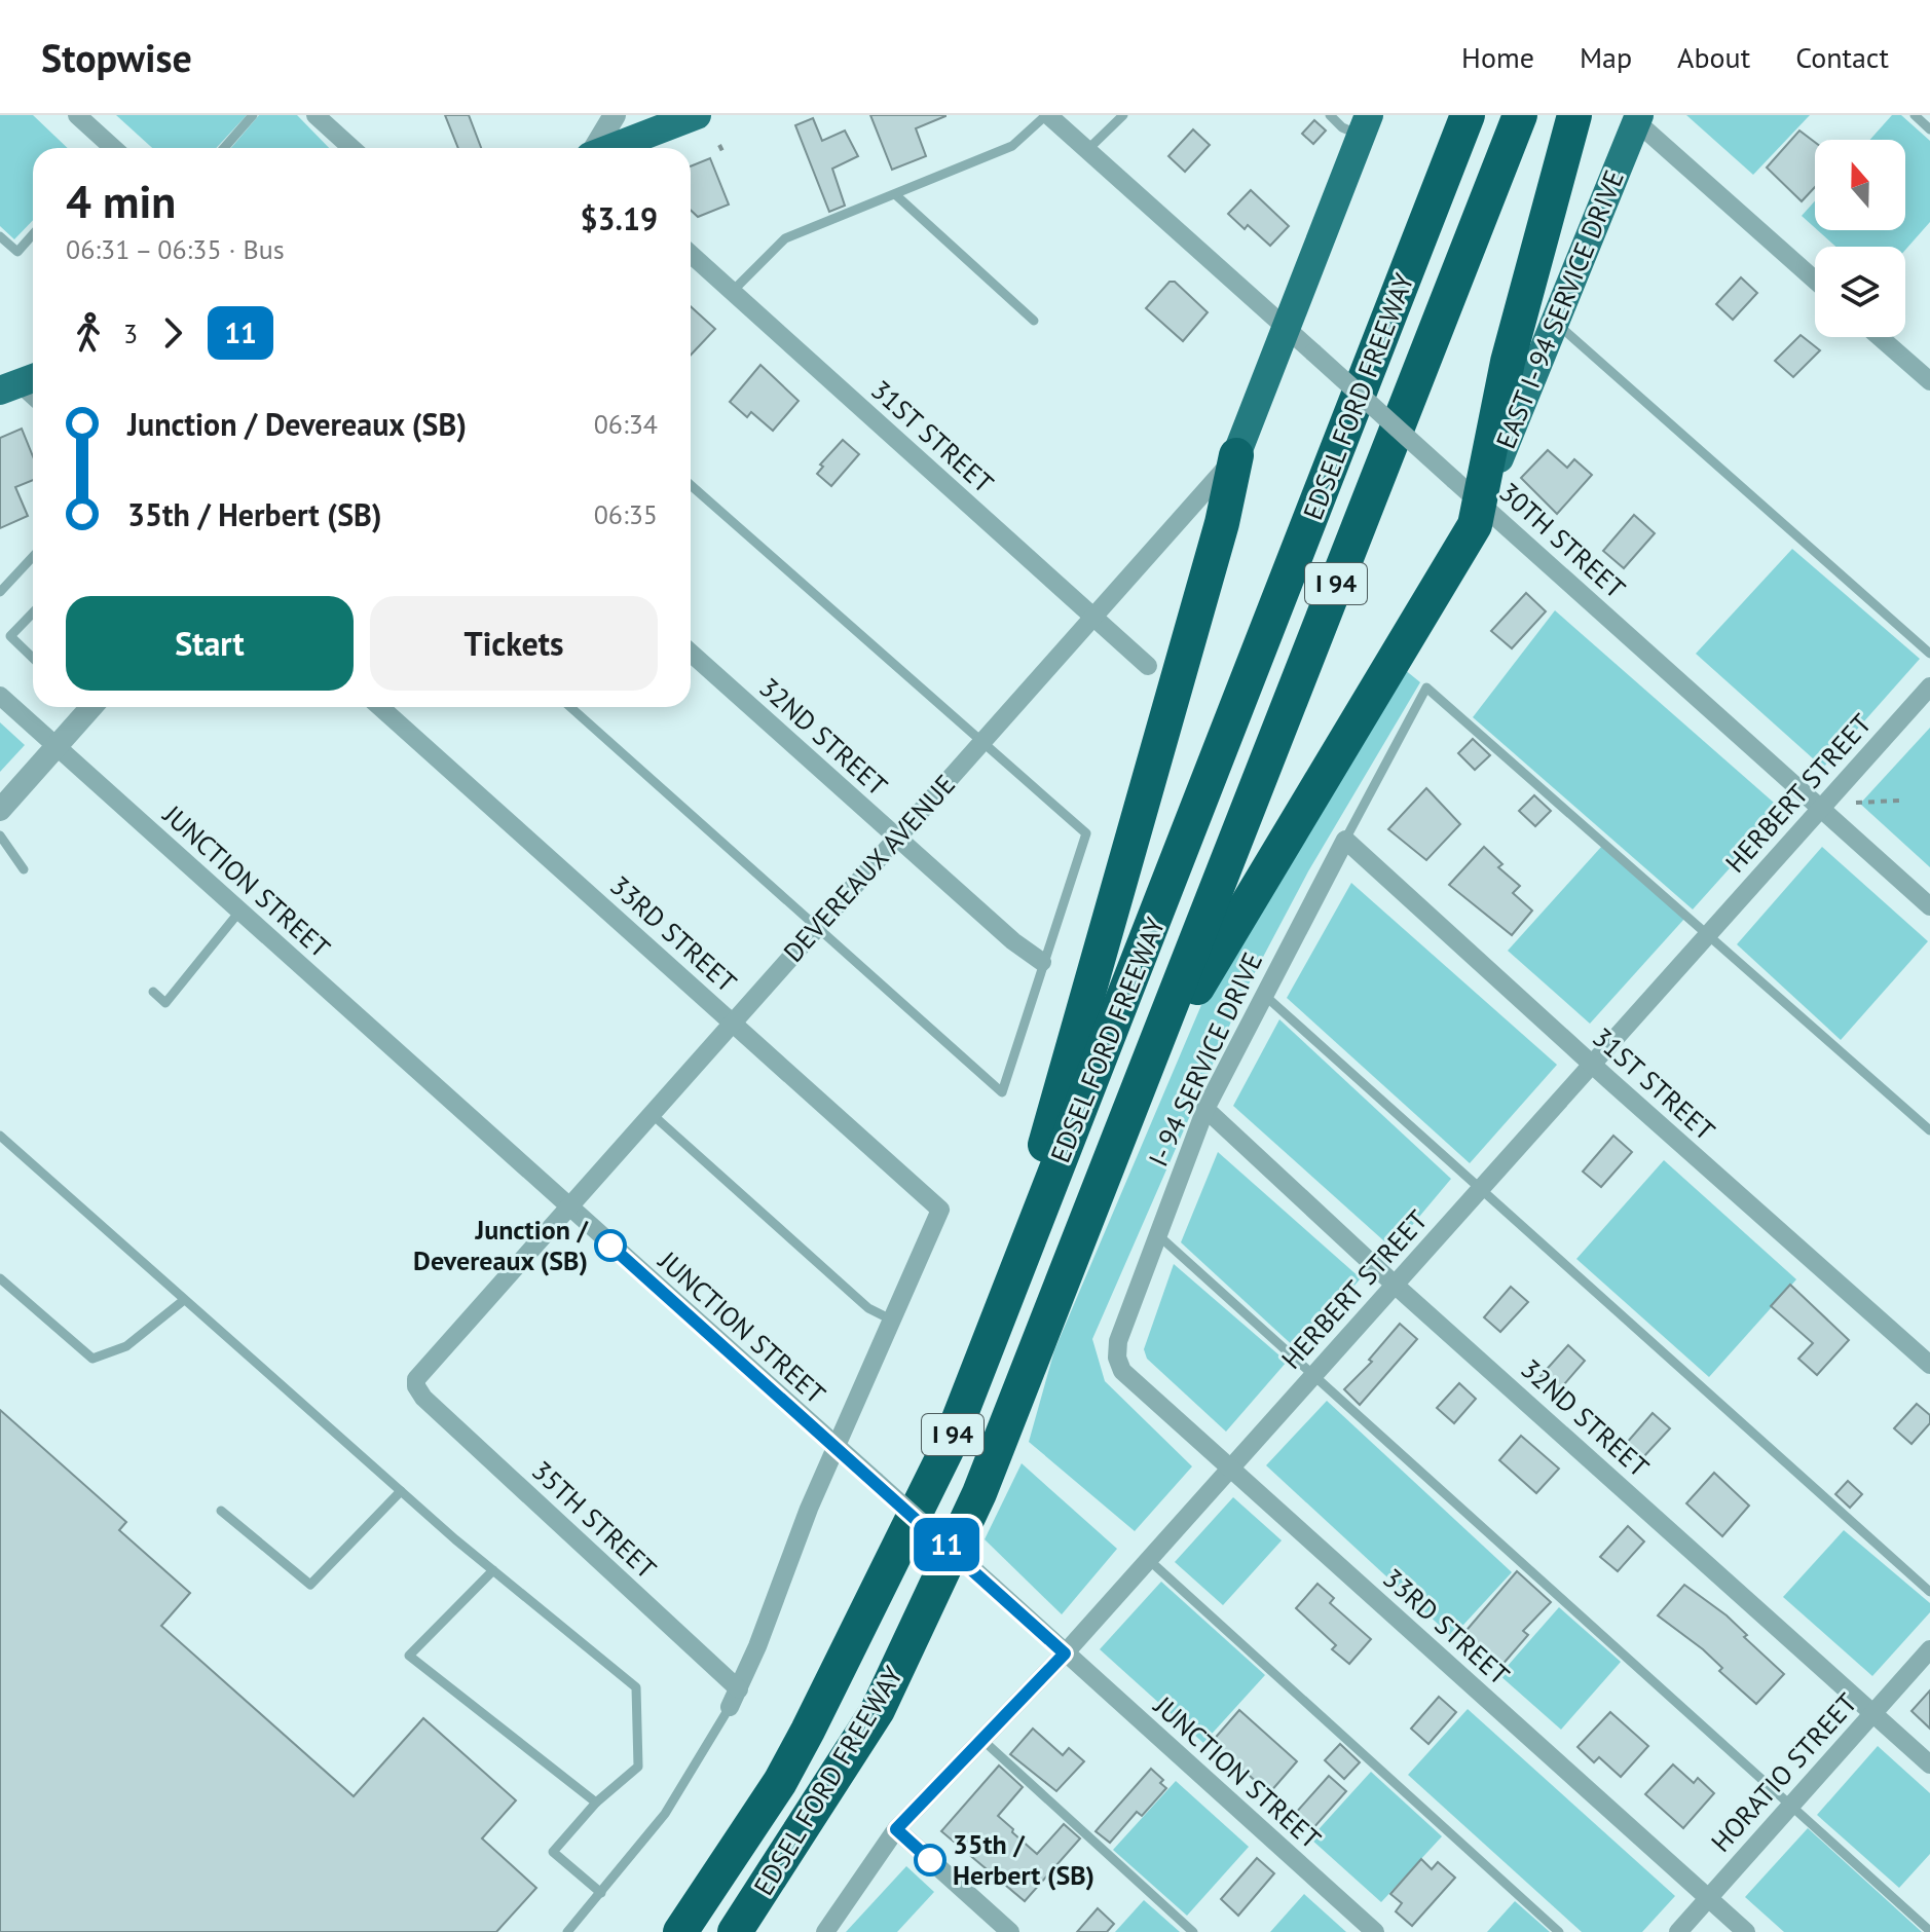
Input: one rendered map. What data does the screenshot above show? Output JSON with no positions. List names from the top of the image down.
{
  "streets": {
    "highway": ["EDSEL FORD FREEWAY", "I 94"],
    "main road": ["EAST I- 94 SERVICE DRIVE", "DEVEREAUX AVENUE"],
    "street": [
      "31ST STREET",
      "30TH STREET",
      "32ND STREET",
      "HERBERT STREET",
      "JUNCTION STREET",
      "33RD STREET",
      "I- 94 SERVICE DRIVE",
      "35TH STREET",
      "HORATIO STREET"
    ]
  },
  "crossings": [
    ["EAST I- 94 SERVICE DRIVE", "30TH STREET"],
    ["31ST STREET", "HERBERT STREET"],
    ["31ST STREET", "DEVEREAUX AVENUE"],
    ["31ST STREET", "I- 94 SERVICE DRIVE"],
    ["30TH STREET", "HERBERT STREET"],
    ["30TH STREET", "DEVEREAUX AVENUE"],
    ["32ND STREET", "HERBERT STREET"],
    ["32ND STREET", "DEVEREAUX AVENUE"],
    ["32ND STREET", "I- 94 SERVICE DRIVE"],
    ["32ND STREET", "HORATIO STREET"],
    ["HERBERT STREET", "JUNCTION STREET"],
    ["HERBERT STREET", "33RD STREET"],
    ["DEVEREAUX AVENUE", "JUNCTION STREET"],
    ["DEVEREAUX AVENUE", "33RD STREET"],
    ["DEVEREAUX AVENUE", "35TH STREET"],
    ["33RD STREET", "I- 94 SERVICE DRIVE"],
    ["33RD STREET", "HORATIO STREET"]
  ],
  "places": ["Junction / Devereaux (SB)", "35th / Herbert (SB)"],
  "lines": ["bus line 11"],
  "north": "top",
  "page": {
    "header": "Stopwise",
    "nav": [
      "Home",
      "Map",
      "About",
      "Contact"
    ],
    "on_map": "11",
    "heading": ["4 min", "06:31 – 06:35 · Bus", "$3.19"],
    "legs": ["3", "11"],
    "list": [
      {
        "name": "Junction / Devereaux (SB)",
        "value": "06:34"
      },
      {
        "name": "35th / Herbert (SB)",
        "value": "06:35"
      }
    ],
    "buttons": ["Start", "Tickets"]
  }
}
